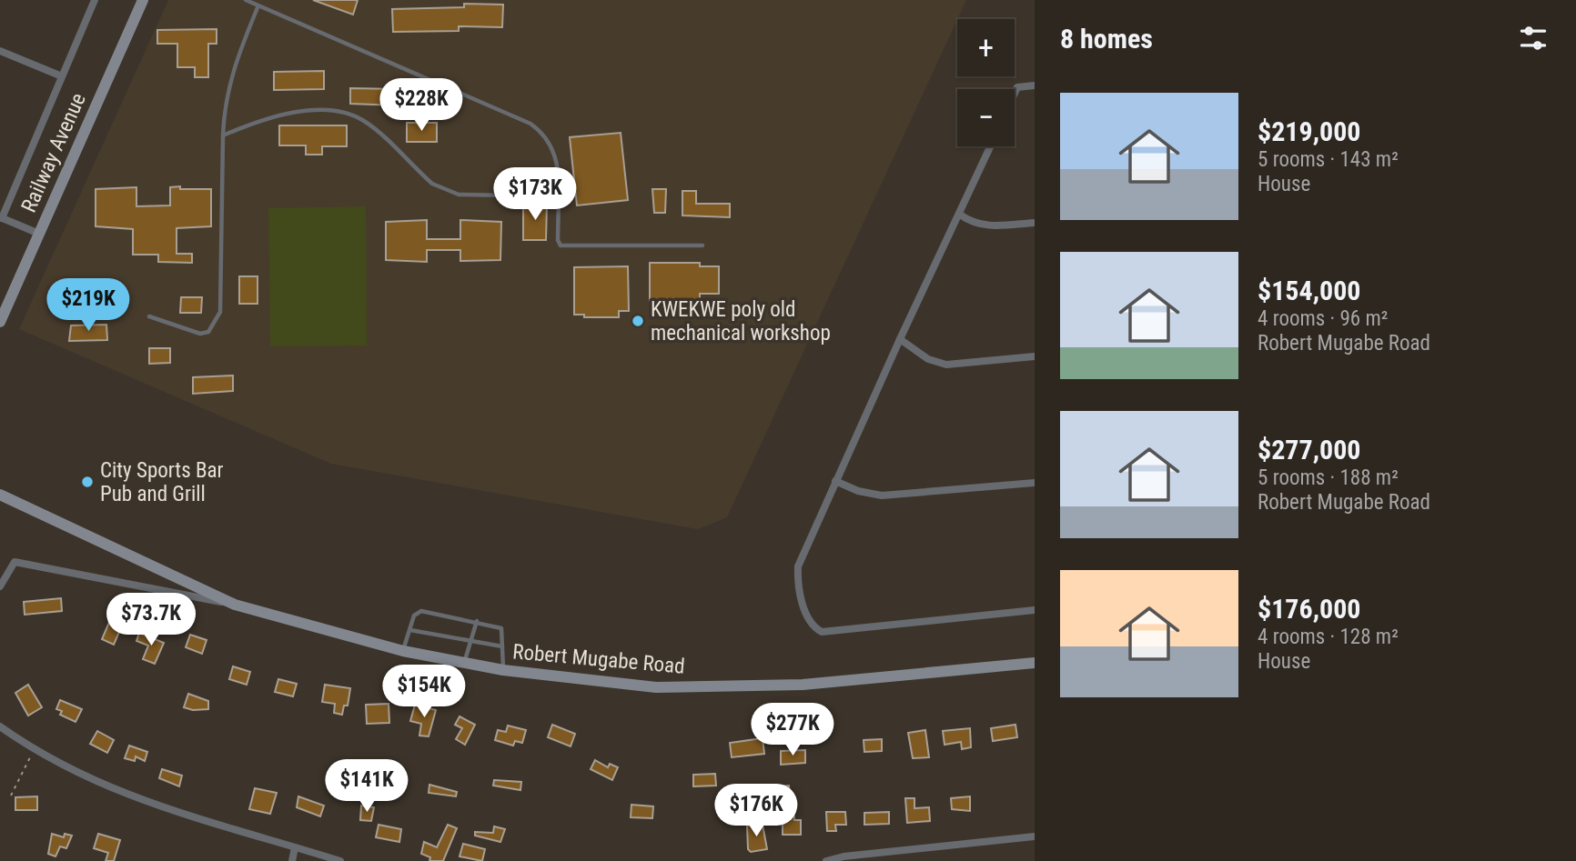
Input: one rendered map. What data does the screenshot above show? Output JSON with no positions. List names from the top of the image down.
{
  "streets": {
    "main road": ["Railway Avenue", "Robert Mugabe Road"]
  },
  "places": ["KWEKWE poly old mechanical workshop", "City Sports Bar Pub and Grill"],
  "page": {
    "heading": "8 homes",
    "map_buttons": ["+", "−"],
    "list": [
      {
        "name": "$219,000",
        "note": "5 rooms · 143 m² · House"
      },
      {
        "name": "$154,000",
        "note": "4 rooms · 96 m² · Robert Mugabe Road"
      },
      {
        "name": "$277,000",
        "note": "5 rooms · 188 m² · Robert Mugabe Road"
      },
      {
        "name": "$176,000",
        "note": "4 rooms · 128 m² · House"
      }
    ],
    "price": [
      "$228K",
      "$173K",
      "$219K",
      "$73.7K",
      "$154K",
      "$277K",
      "$141K",
      "$176K"
    ]
  }
}
